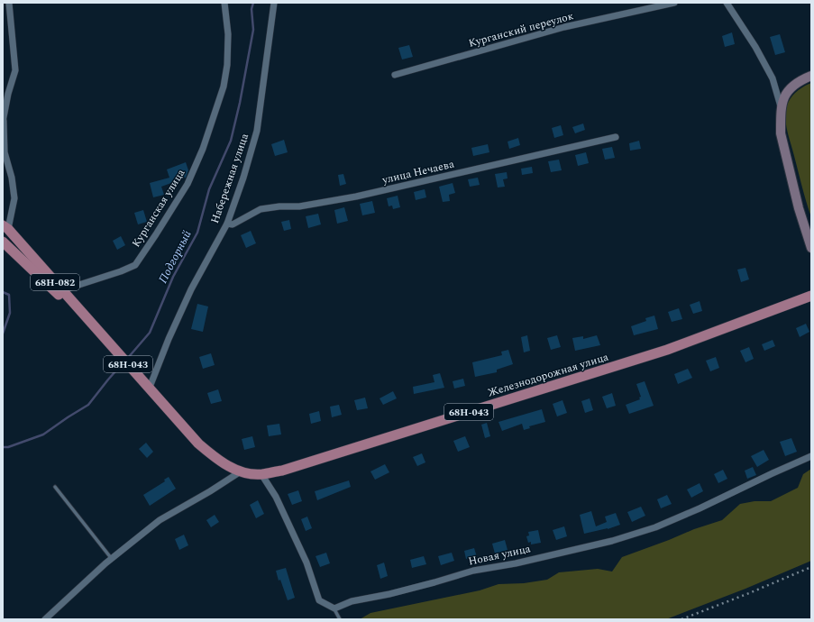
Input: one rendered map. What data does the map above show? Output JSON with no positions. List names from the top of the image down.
{
  "streets": {
    "main road": ["68Н-082", "68Н-043", "Железнодорожная улица"],
    "street": [
      "Курганский переулок",
      "улица Нечаева",
      "Набережная улица",
      "Курганская улица",
      "Новая улица"
    ]
  },
  "crossings": [
    ["улица Нечаева", "Набережная улица"],
    ["Набережная улица", "68Н-043"],
    ["Набережная улица", "Железнодорожная улица"],
    ["Курганская улица", "68Н-082"],
    ["68Н-082", "68Н-043"],
    ["68Н-043", "Железнодорожная улица"]
  ],
  "water": ["Подгорный"]
}
